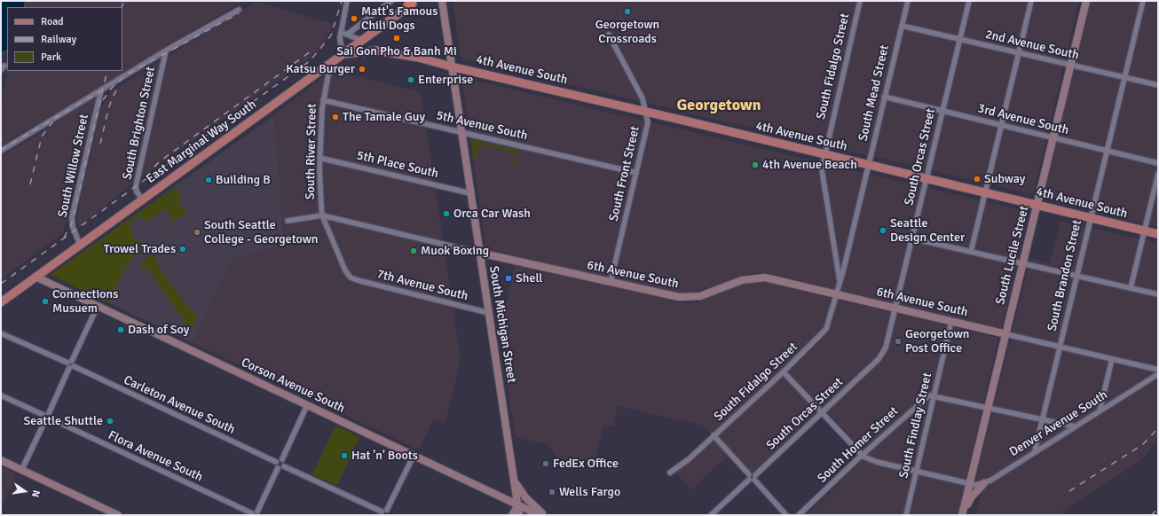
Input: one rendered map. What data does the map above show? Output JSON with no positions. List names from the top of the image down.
{
  "streets": {
    "main road": ["4th Avenue South", "East Marginal Way South"],
    "street": [
      "2nd Avenue South",
      "South Fidalgo Street",
      "South Mead Street",
      "3rd Avenue South",
      "South Brighton Street",
      "5th Avenue South",
      "South River Street",
      "South Orcas Street",
      "5th Place South",
      "South Willow Street",
      "South Front Street",
      "South Lucile Street",
      "6th Avenue South",
      "South Brandon Street",
      "7th Avenue South",
      "South Michigan Street",
      "Corson Avenue South",
      "Carleton Avenue South",
      "Denver Avenue South",
      "South Findlay Street",
      "South Homer Street",
      "Flora Avenue South"
    ]
  },
  "crossings": [
    ["2nd Avenue South", "South Mead Street"],
    ["2nd Avenue South", "South Orcas Street"],
    ["2nd Avenue South", "South Lucile Street"],
    ["2nd Avenue South", "South Brandon Street"],
    ["South Fidalgo Street", "4th Avenue South"],
    ["South Fidalgo Street", "South Mead Street"],
    ["South Fidalgo Street", "6th Avenue South"],
    ["4th Avenue South", "South Mead Street"],
    ["4th Avenue South", "East Marginal Way South"],
    ["4th Avenue South", "South Orcas Street"],
    ["4th Avenue South", "South Front Street"],
    ["4th Avenue South", "South Lucile Street"],
    ["4th Avenue South", "South Brandon Street"],
    ["4th Avenue South", "South Michigan Street"],
    ["South Mead Street", "3rd Avenue South"],
    ["South Mead Street", "6th Avenue South"],
    ["3rd Avenue South", "South Orcas Street"],
    ["3rd Avenue South", "South Lucile Street"],
    ["3rd Avenue South", "South Brandon Street"],
    ["South Brighton Street", "East Marginal Way South"],
    ["5th Avenue South", "South River Street"],
    ["5th Avenue South", "South Front Street"],
    ["5th Avenue South", "South Michigan Street"],
    ["East Marginal Way South", "South River Street"],
    ["East Marginal Way South", "South Willow Street"],
    ["East Marginal Way South", "Corson Avenue South"],
    ["South River Street", "5th Place South"],
    ["South River Street", "6th Avenue South"],
    ["South River Street", "7th Avenue South"],
    ["South Orcas Street", "6th Avenue South"],
    ["5th Place South", "South Michigan Street"],
    ["South Front Street", "6th Avenue South"],
    ["South Lucile Street", "6th Avenue South"],
    ["South Lucile Street", "Denver Avenue South"],
    ["6th Avenue South", "South Brandon Street"],
    ["6th Avenue South", "South Michigan Street"],
    ["6th Avenue South", "South Findlay Street"],
    ["South Brandon Street", "Denver Avenue South"],
    ["7th Avenue South", "South Michigan Street"],
    ["South Michigan Street", "Corson Avenue South"],
    ["South Findlay Street", "South Homer Street"]
  ],
  "districts": ["Georgetown"],
  "places": [
    "Georgetown Crossroads",
    "Matt's Famous Chili Dogs",
    "Sai Gon Pho & Banh Mi",
    "Katsu Burger",
    "Enterprise",
    "The Tamale Guy",
    "4th Avenue Beach",
    "Subway",
    "Building B",
    "Orca Car Wash",
    "Seattle Design Center",
    "South Seattle College - Georgetown",
    "Trowel Trades",
    "Muok Boxing",
    "Shell",
    "Connections Musuem",
    "Dash of Soy",
    "Georgetown Post Office",
    "Seattle Shuttle",
    "Hat 'n' Boots",
    "FedEx Office",
    "Wells Fargo"
  ],
  "legend": ["Road", "Railway", "Park"],
  "north": "right"
}
